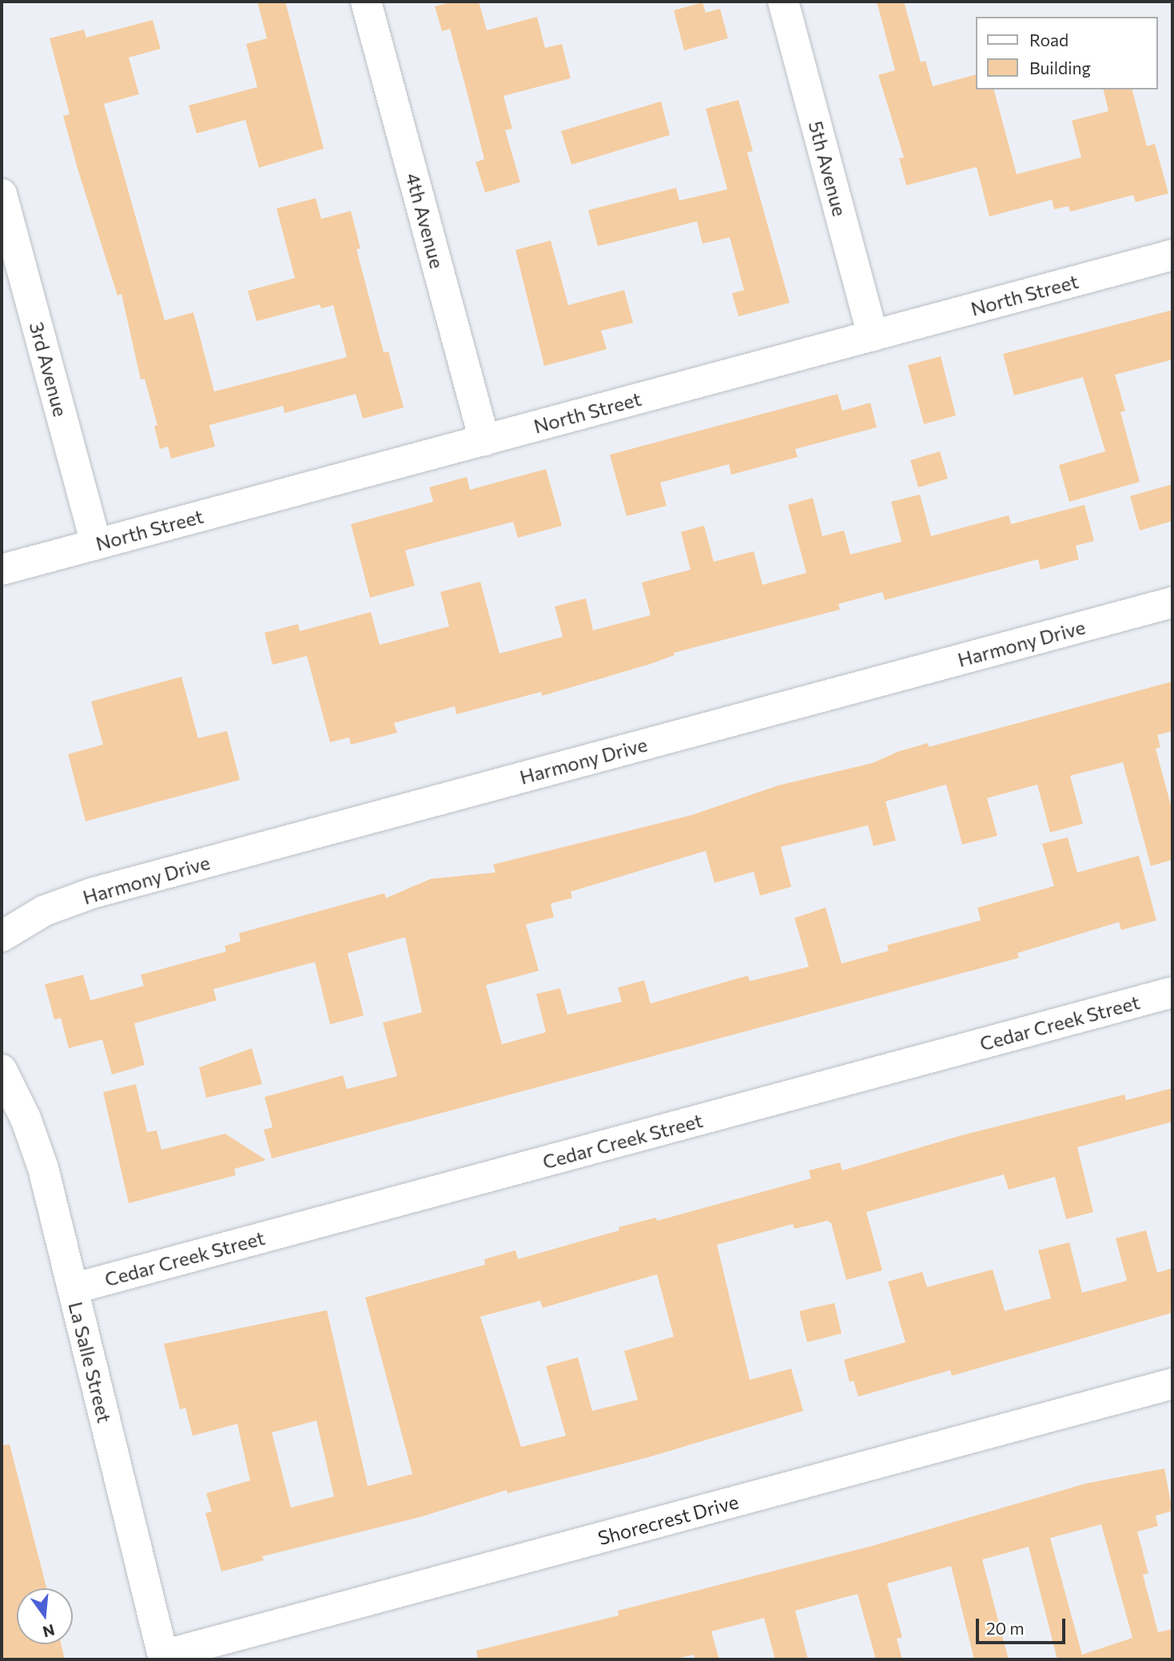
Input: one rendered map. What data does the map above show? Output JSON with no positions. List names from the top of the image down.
{
  "streets": {
    "street": [
      "5th Avenue",
      "4th Avenue",
      "North Street",
      "3rd Avenue",
      "Harmony Drive",
      "Cedar Creek Street",
      "La Salle Street",
      "Shorecrest Drive"
    ]
  },
  "crossings": [
    ["5th Avenue", "North Street"],
    ["4th Avenue", "North Street"],
    ["North Street", "3rd Avenue"],
    ["Cedar Creek Street", "La Salle Street"],
    ["La Salle Street", "Shorecrest Drive"]
  ],
  "legend": ["Road", "Building"],
  "scale_bar": "20 m",
  "north": "bottom"
}
